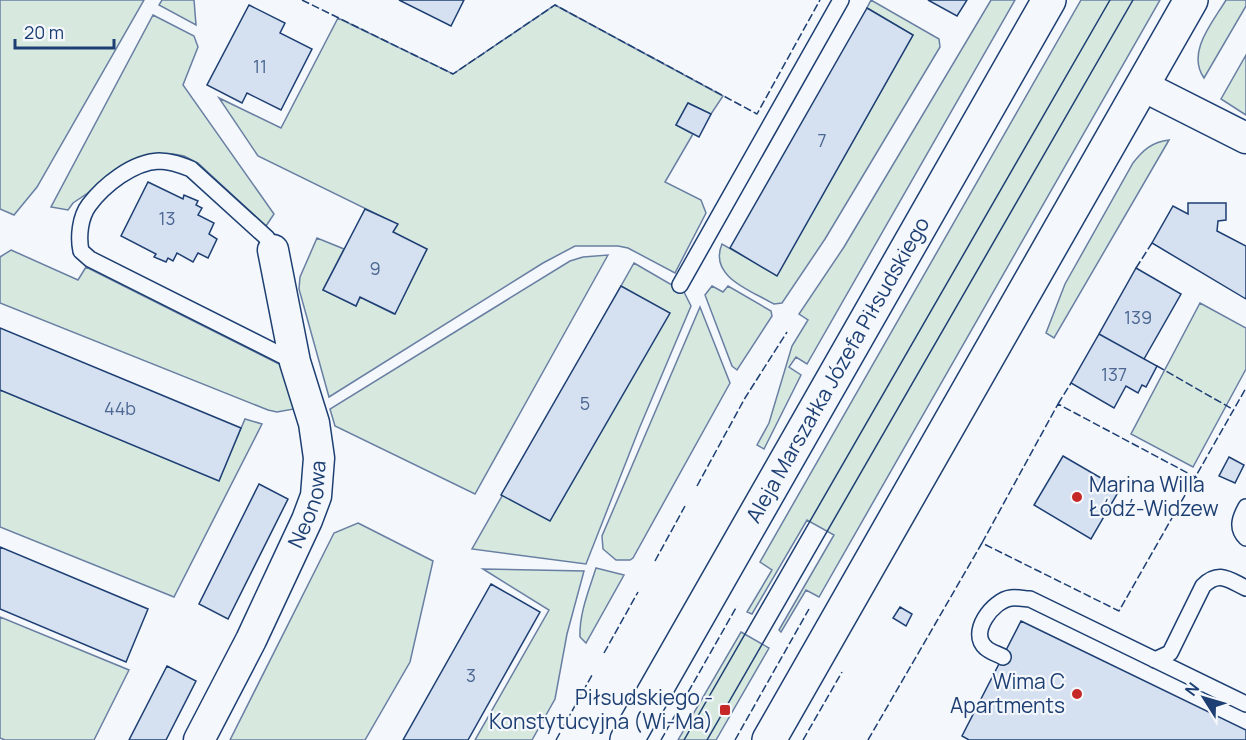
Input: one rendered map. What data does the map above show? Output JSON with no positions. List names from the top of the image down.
{
  "streets": {
    "main road": ["Aleja Marszałka Józefa Piłsudskiego"],
    "street": ["Neonowa"]
  },
  "places": {
    "other": ["Marina Willa Łódź-Widzew", "Wima C Apartments"],
    "transit": ["Piłsudskiego - Konstytucyjna (Wi-Ma)"]
  },
  "house_numbers": [
    "11",
    "7",
    "13",
    "9",
    "139",
    "137",
    "5",
    "44b",
    "3"
  ],
  "scale_bar": "20 m",
  "north": "top left"
}
